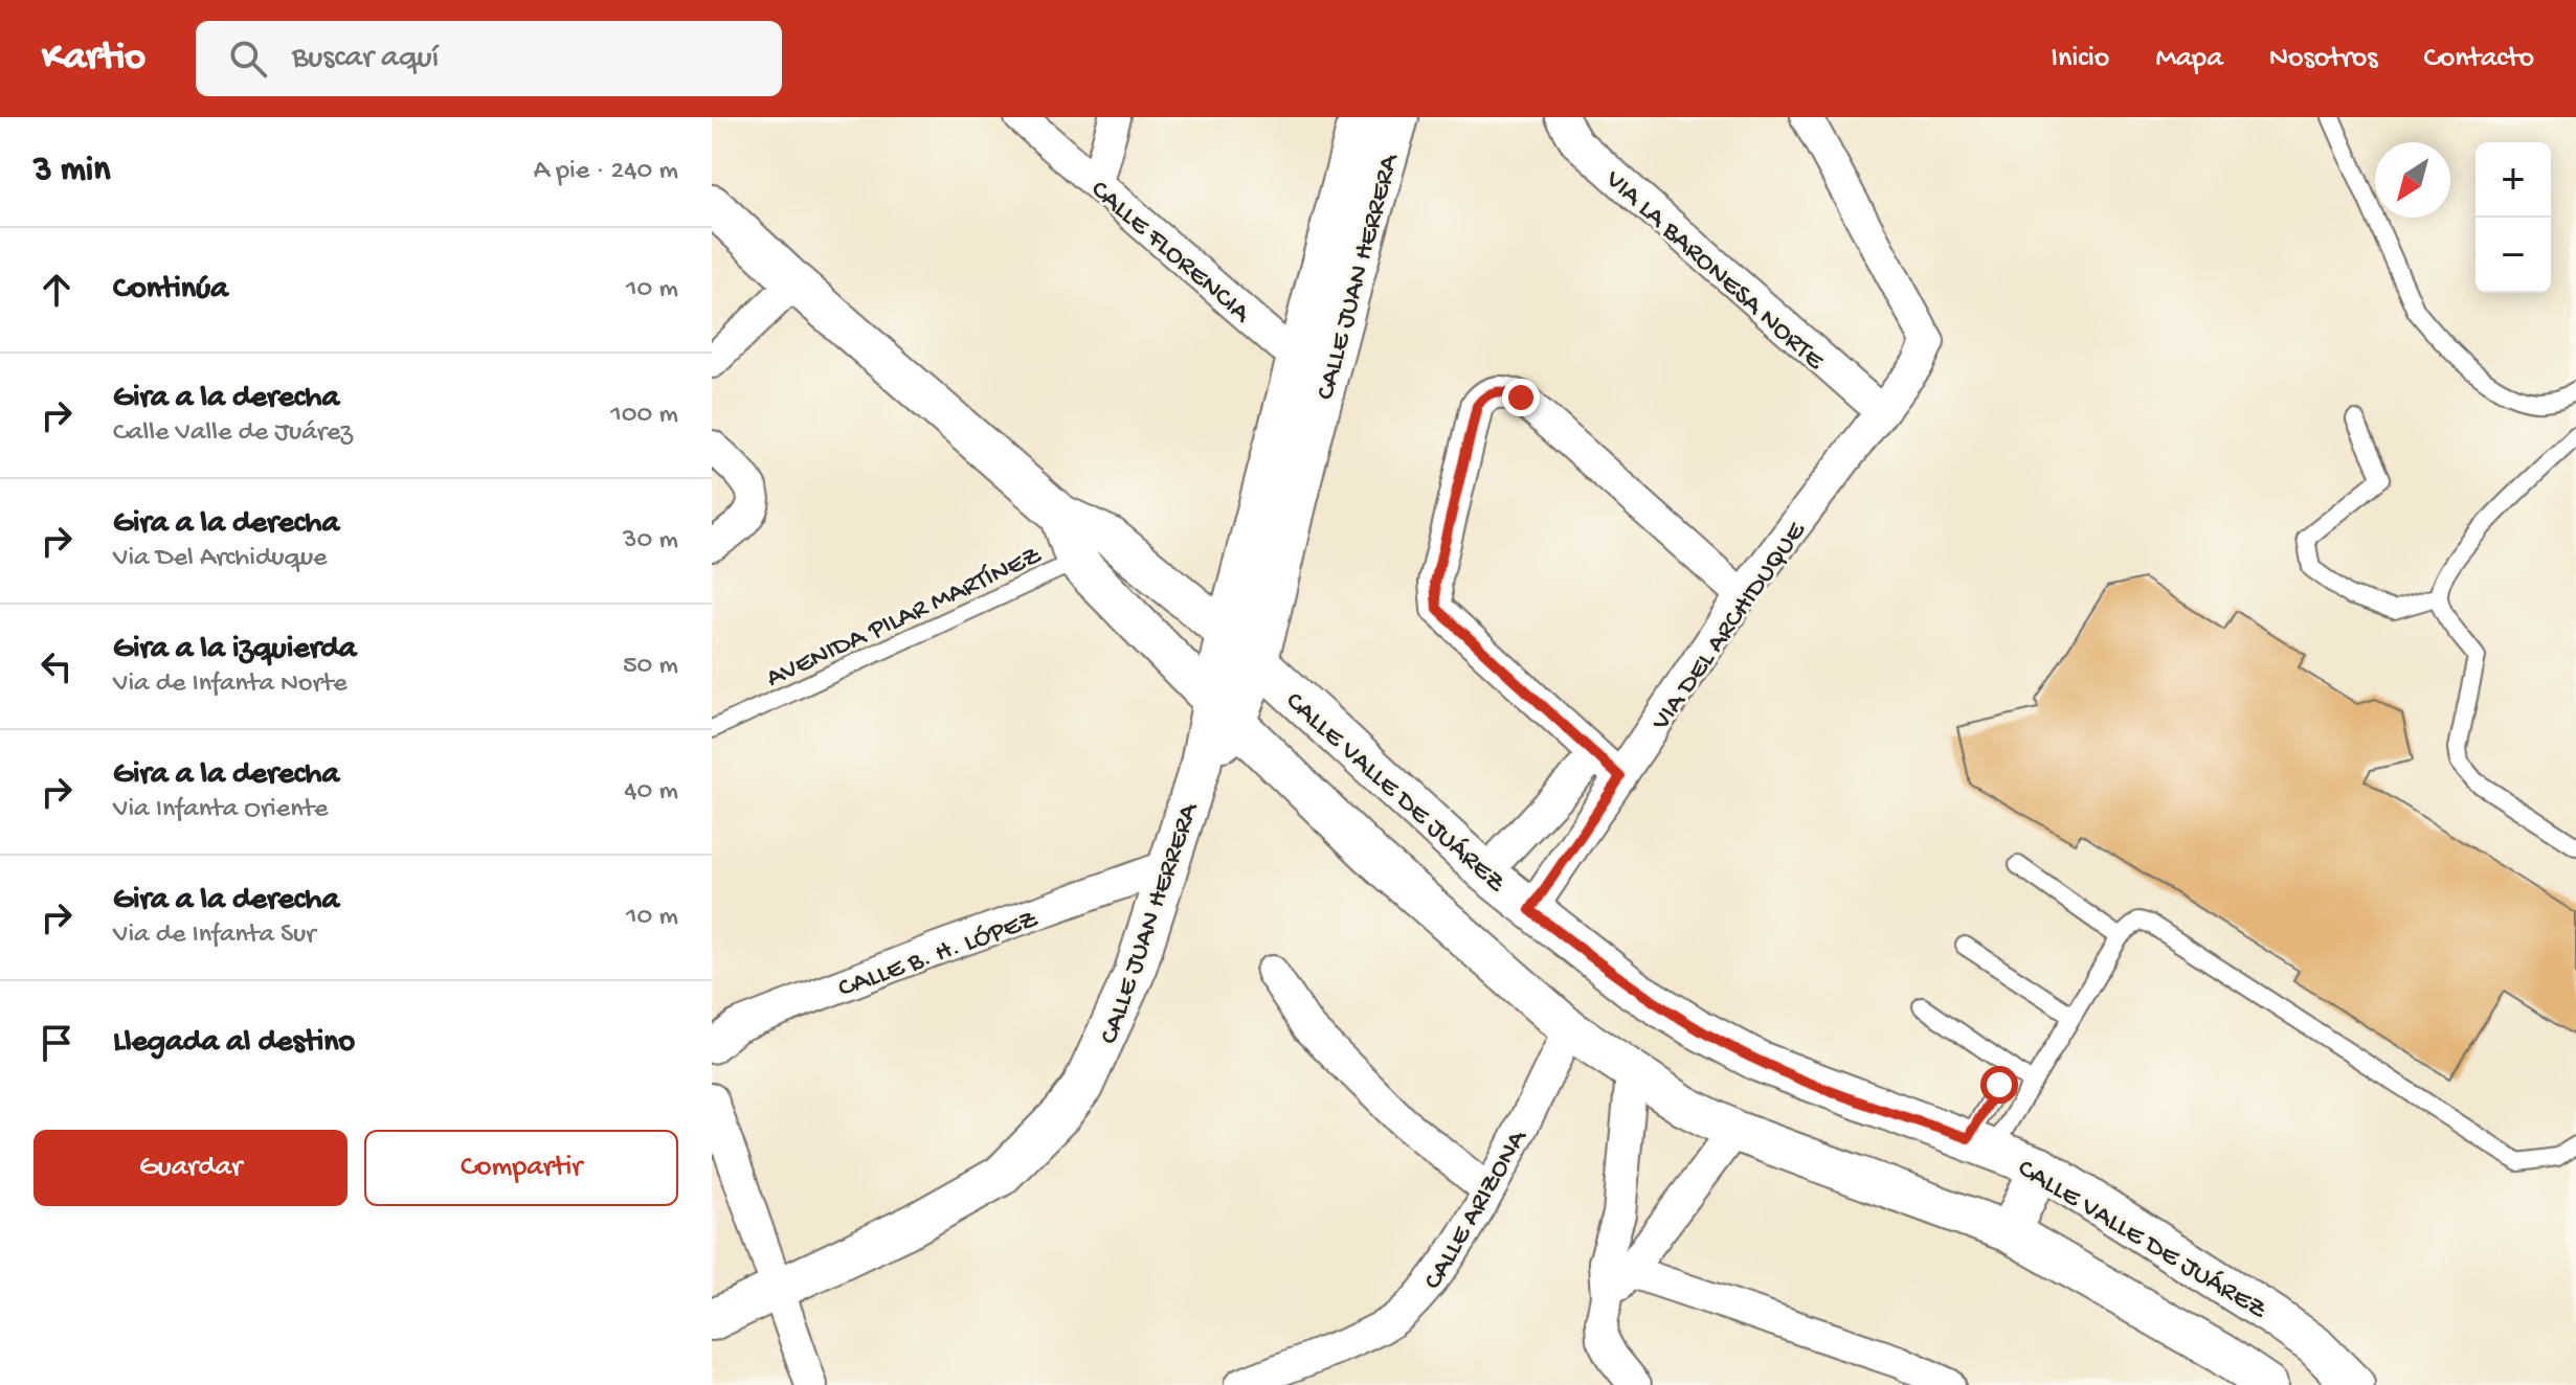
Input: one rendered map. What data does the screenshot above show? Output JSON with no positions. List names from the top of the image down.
{
  "streets": {
    "street": [
      "CALLE FLORENCIA",
      "VIA LA BARONESA NORTE",
      "CALLE JUAN HERRERA",
      "VIA DEL ARCHIDUQUE",
      "CALLE VALLE DE JUÁREZ",
      "CALLE B. H. LÓPEZ",
      "CALLE ARIZONA"
    ],
    "lane": ["AVENIDA PILAR MARTÍNEZ"]
  },
  "crossings": [
    ["CALLE FLORENCIA", "CALLE JUAN HERRERA"],
    ["VIA LA BARONESA NORTE", "VIA DEL ARCHIDUQUE"],
    ["CALLE JUAN HERRERA", "CALLE VALLE DE JUÁREZ"],
    ["CALLE JUAN HERRERA", "CALLE B. H. LÓPEZ"],
    ["AVENIDA PILAR MARTÍNEZ", "CALLE VALLE DE JUÁREZ"],
    ["VIA DEL ARCHIDUQUE", "CALLE VALLE DE JUÁREZ"]
  ],
  "north": "bottom left",
  "page": {
    "header": "Kartio",
    "search": "Buscar aquí",
    "nav": [
      "Inicio",
      "Mapa",
      "Nosotros",
      "Contacto"
    ],
    "heading": ["3 min", "A pie · 240 m"],
    "map_buttons": ["+", "−"],
    "list": [
      ["Continúa", "10 m"],
      ["Gira a la derecha", "Calle Valle de Juárez", "100 m"],
      ["Gira a la derecha", "Via Del Archiduque", "30 m"],
      ["Gira a la izquierda", "Via de Infanta Norte", "50 m"],
      ["Gira a la derecha", "Via Infanta Oriente", "40 m"],
      ["Gira a la derecha", "Via de Infanta Sur", "10 m"],
      "Llegada al destino"
    ],
    "buttons": ["Guardar", "Compartir"]
  }
}
